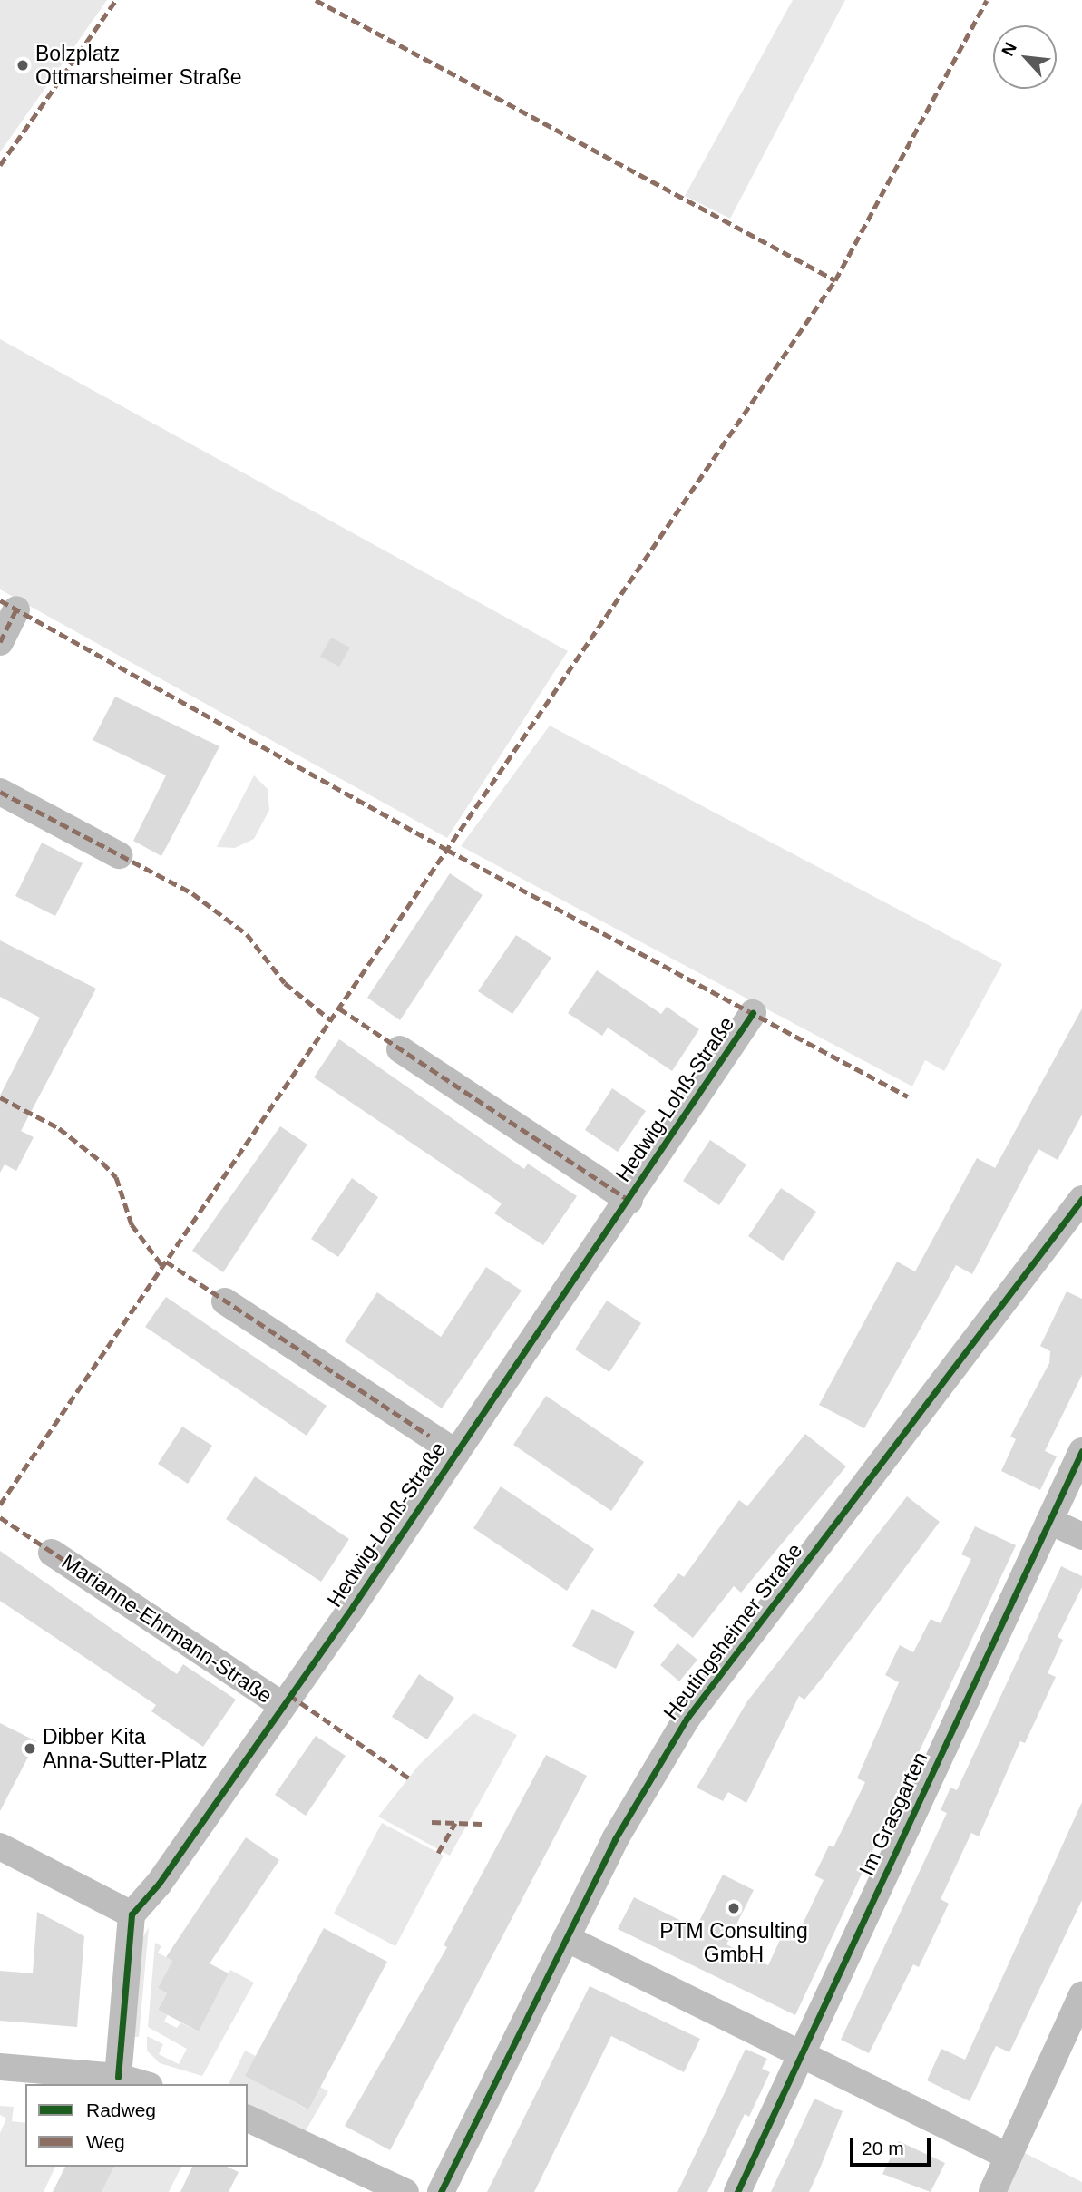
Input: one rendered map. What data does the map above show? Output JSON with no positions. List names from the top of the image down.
{
  "streets": {
    "street": [
      "Hedwig-Lohß-Straße",
      "Marianne-Ehrmann-Straße",
      "Heutingsheimer Straße",
      "Im Grasgarten"
    ]
  },
  "crossings": [
    ["Hedwig-Lohß-Straße", "Marianne-Ehrmann-Straße"]
  ],
  "places": ["Bolzplatz Ottmarsheimer Straße", "Dibber Kita Anna-Sutter-Platz", "PTM Consulting GmbH"],
  "legend": ["Radweg", "Weg"],
  "scale_bar": "20 m",
  "north": "top left"
}
